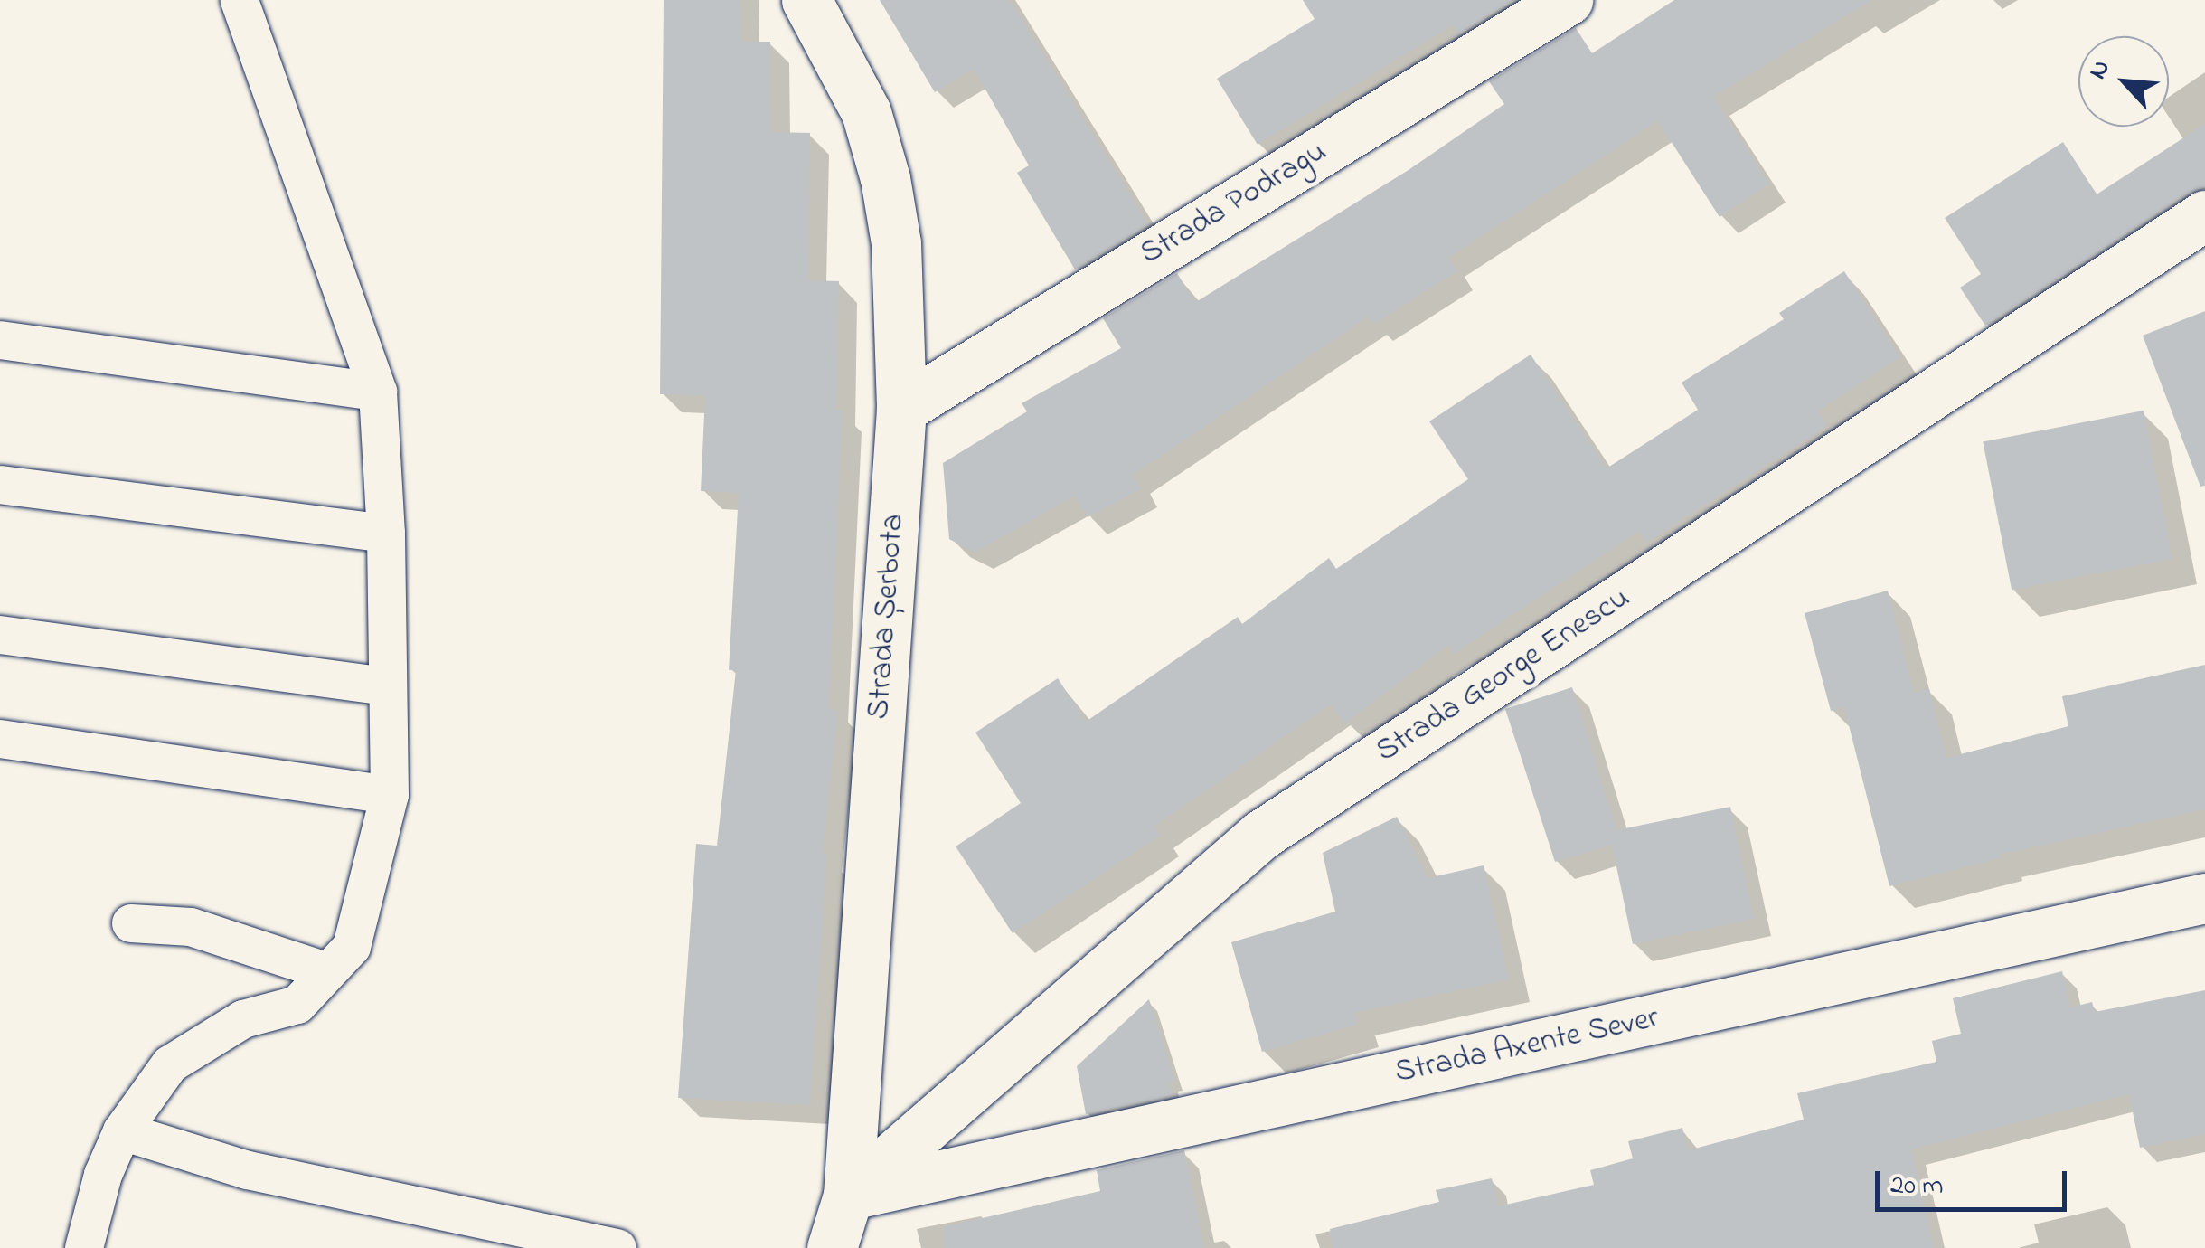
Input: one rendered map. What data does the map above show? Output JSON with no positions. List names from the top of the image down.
{
  "streets": {
    "street": [
      "Strada Podragu",
      "Strada Șerbota",
      "Strada George Enescu",
      "Strada Axente Sever"
    ]
  },
  "crossings": [
    ["Strada Podragu", "Strada Șerbota"],
    ["Strada Șerbota", "Strada George Enescu"],
    ["Strada Șerbota", "Strada Axente Sever"],
    ["Strada George Enescu", "Strada Axente Sever"]
  ],
  "scale_bar": "20 m",
  "north": "top left"
}
